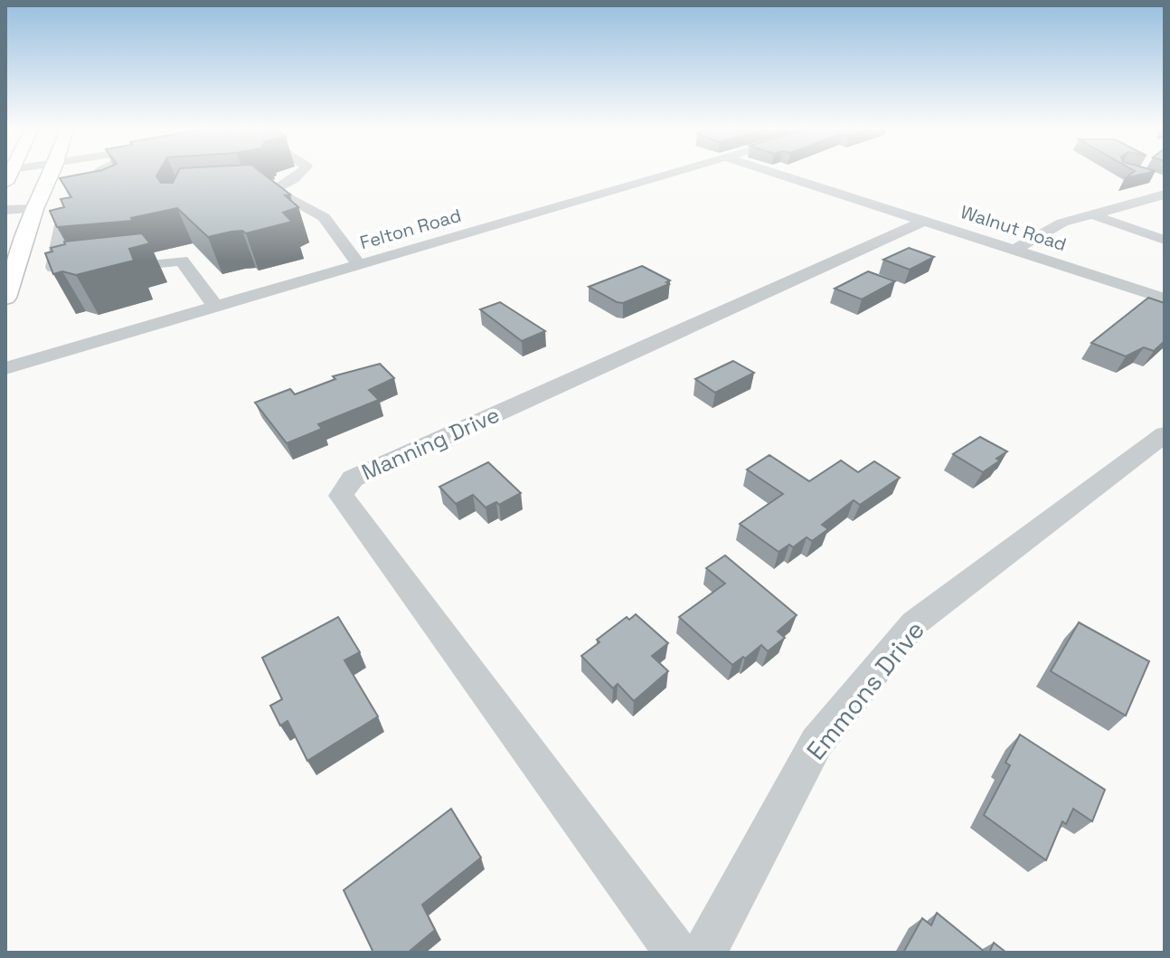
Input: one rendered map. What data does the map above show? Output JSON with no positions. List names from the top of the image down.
{
  "streets": {
    "street": [
      "Walnut Road",
      "Felton Road",
      "Manning Drive",
      "Emmons Drive"
    ]
  },
  "crossings": [
    ["Walnut Road", "Manning Drive"]
  ]
}
